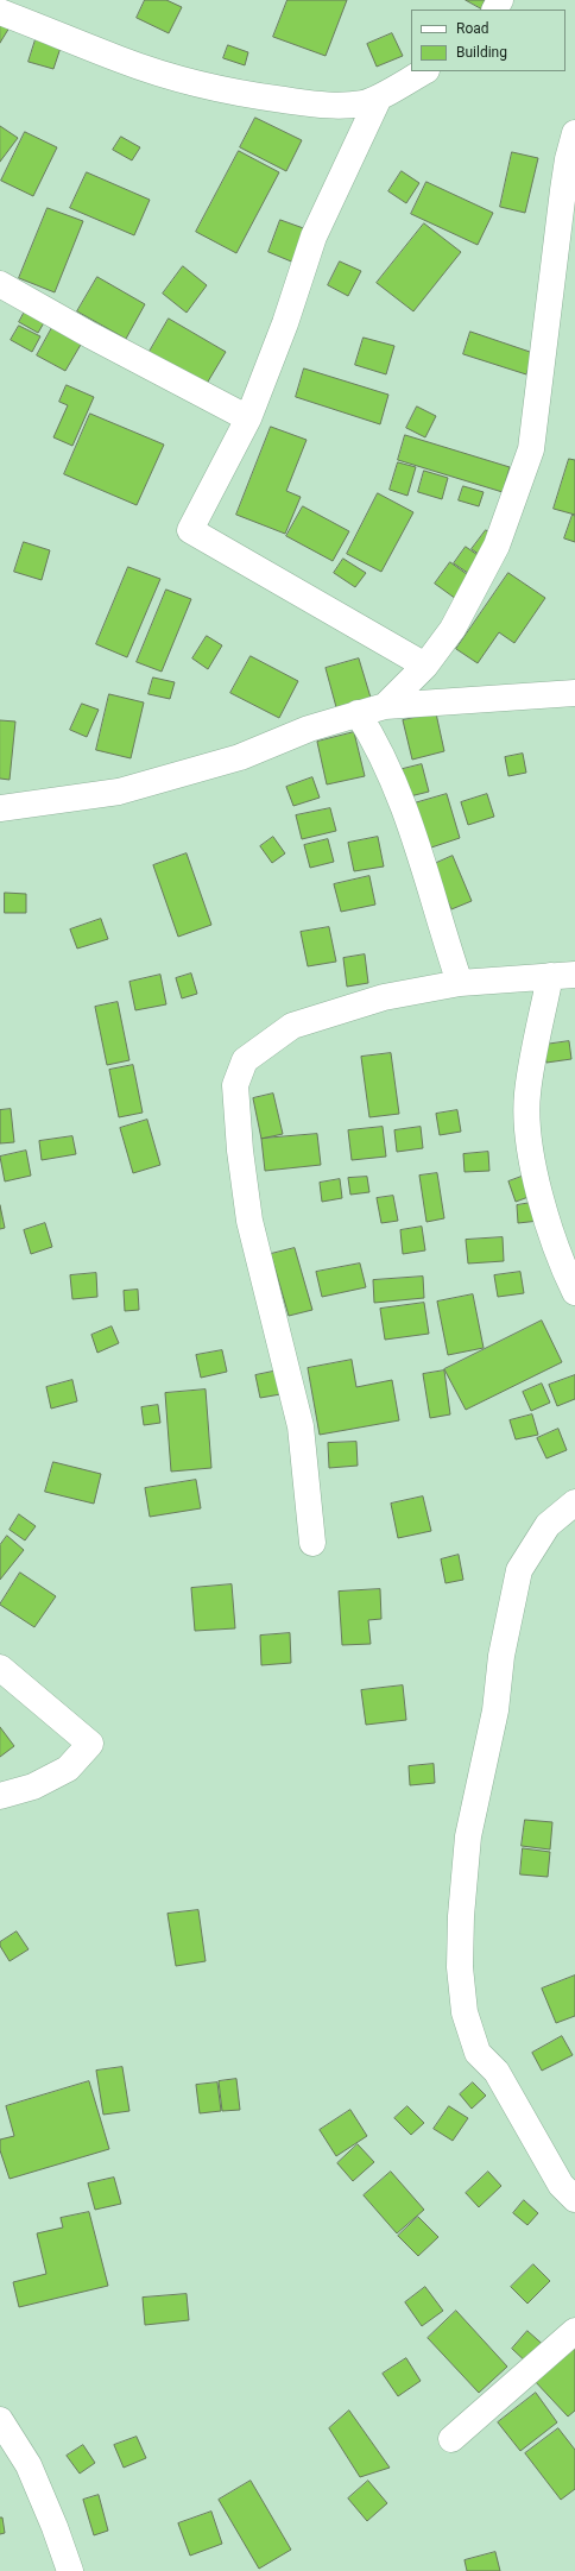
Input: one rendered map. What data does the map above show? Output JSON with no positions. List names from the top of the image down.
{
  "legend": ["Road", "Building"]
}
